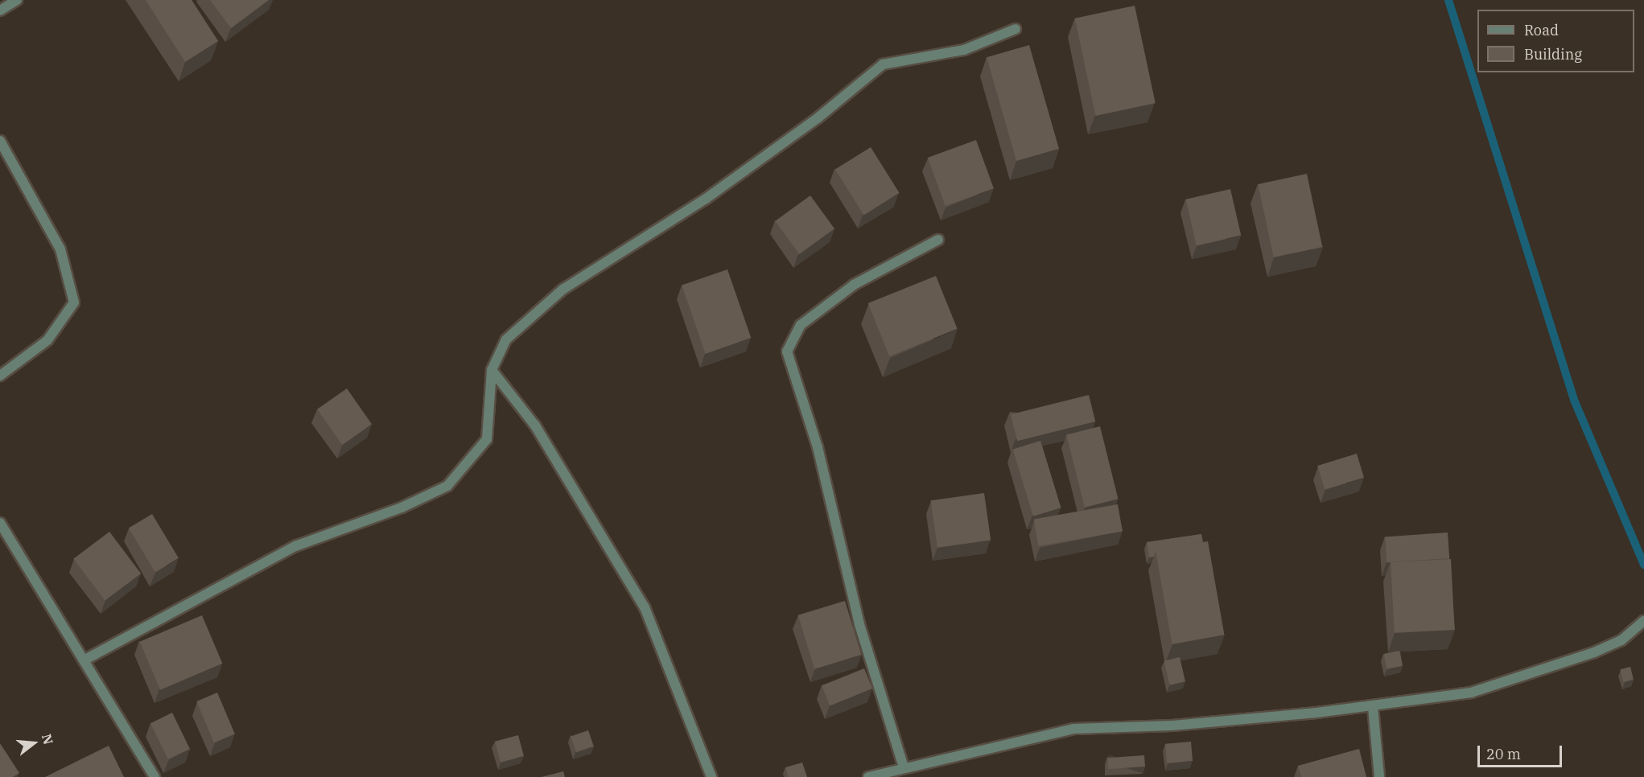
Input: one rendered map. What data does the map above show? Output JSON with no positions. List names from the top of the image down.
{
  "legend": ["Road", "Building"],
  "scale_bar": "20 m",
  "north": "right"
}
